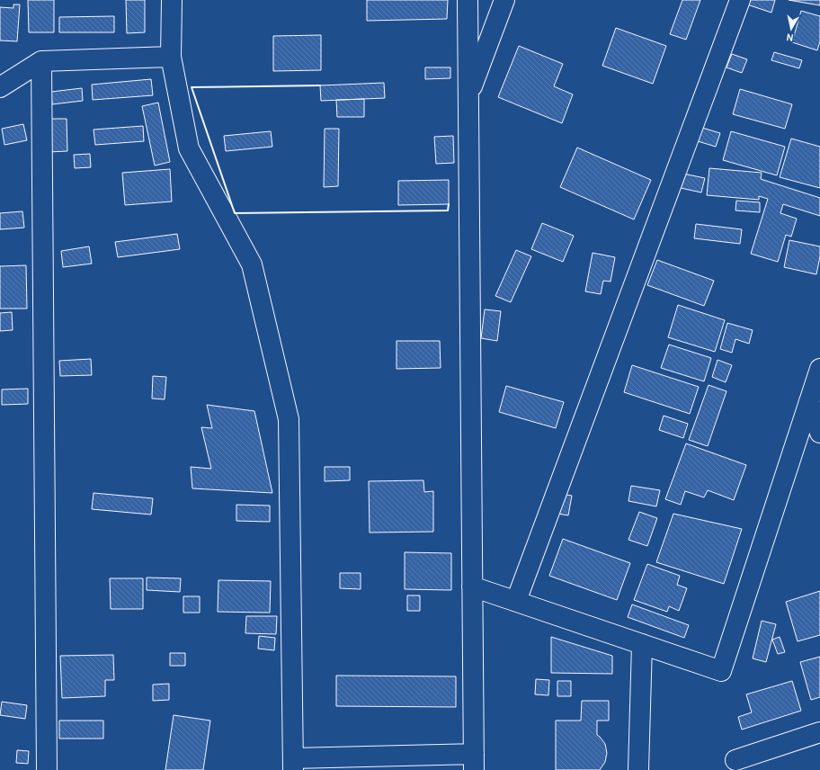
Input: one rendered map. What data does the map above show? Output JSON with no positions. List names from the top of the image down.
{
  "north": "bottom"
}
